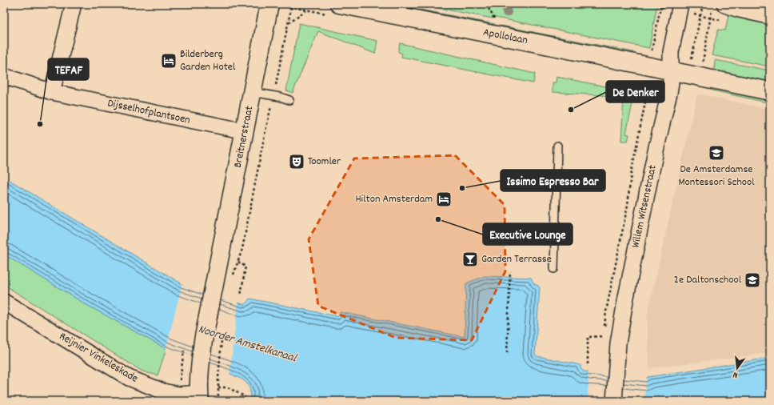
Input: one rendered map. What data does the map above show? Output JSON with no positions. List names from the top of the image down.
{
  "streets": {
    "street": [
      "Apollolaan",
      "Dijsselhofplantsoen",
      "Breitnerstraat",
      "Willem Witsenstraat",
      "Reijnier Vinkeleskade"
    ]
  },
  "crossings": [
    ["Apollolaan", "Willem Witsenstraat"],
    ["Dijsselhofplantsoen", "Breitnerstraat"],
    ["Breitnerstraat", "Reijnier Vinkeleskade"]
  ],
  "water": ["Noorder Amstelkanaal"],
  "places": {
    "hotel": ["Bilderberg Garden Hotel", "Hilton Amsterdam"],
    "other": [
      "De Denker",
      "TEFAF",
      "Issimo Espresso Bar",
      "Executive Lounge"
    ],
    "school or university": ["De Amsterdamse Montessori School", "2e Daltonschool"],
    "theatre": ["Toomler"],
    "bar": ["Garden Terrasse"]
  },
  "north": "bottom"
}
